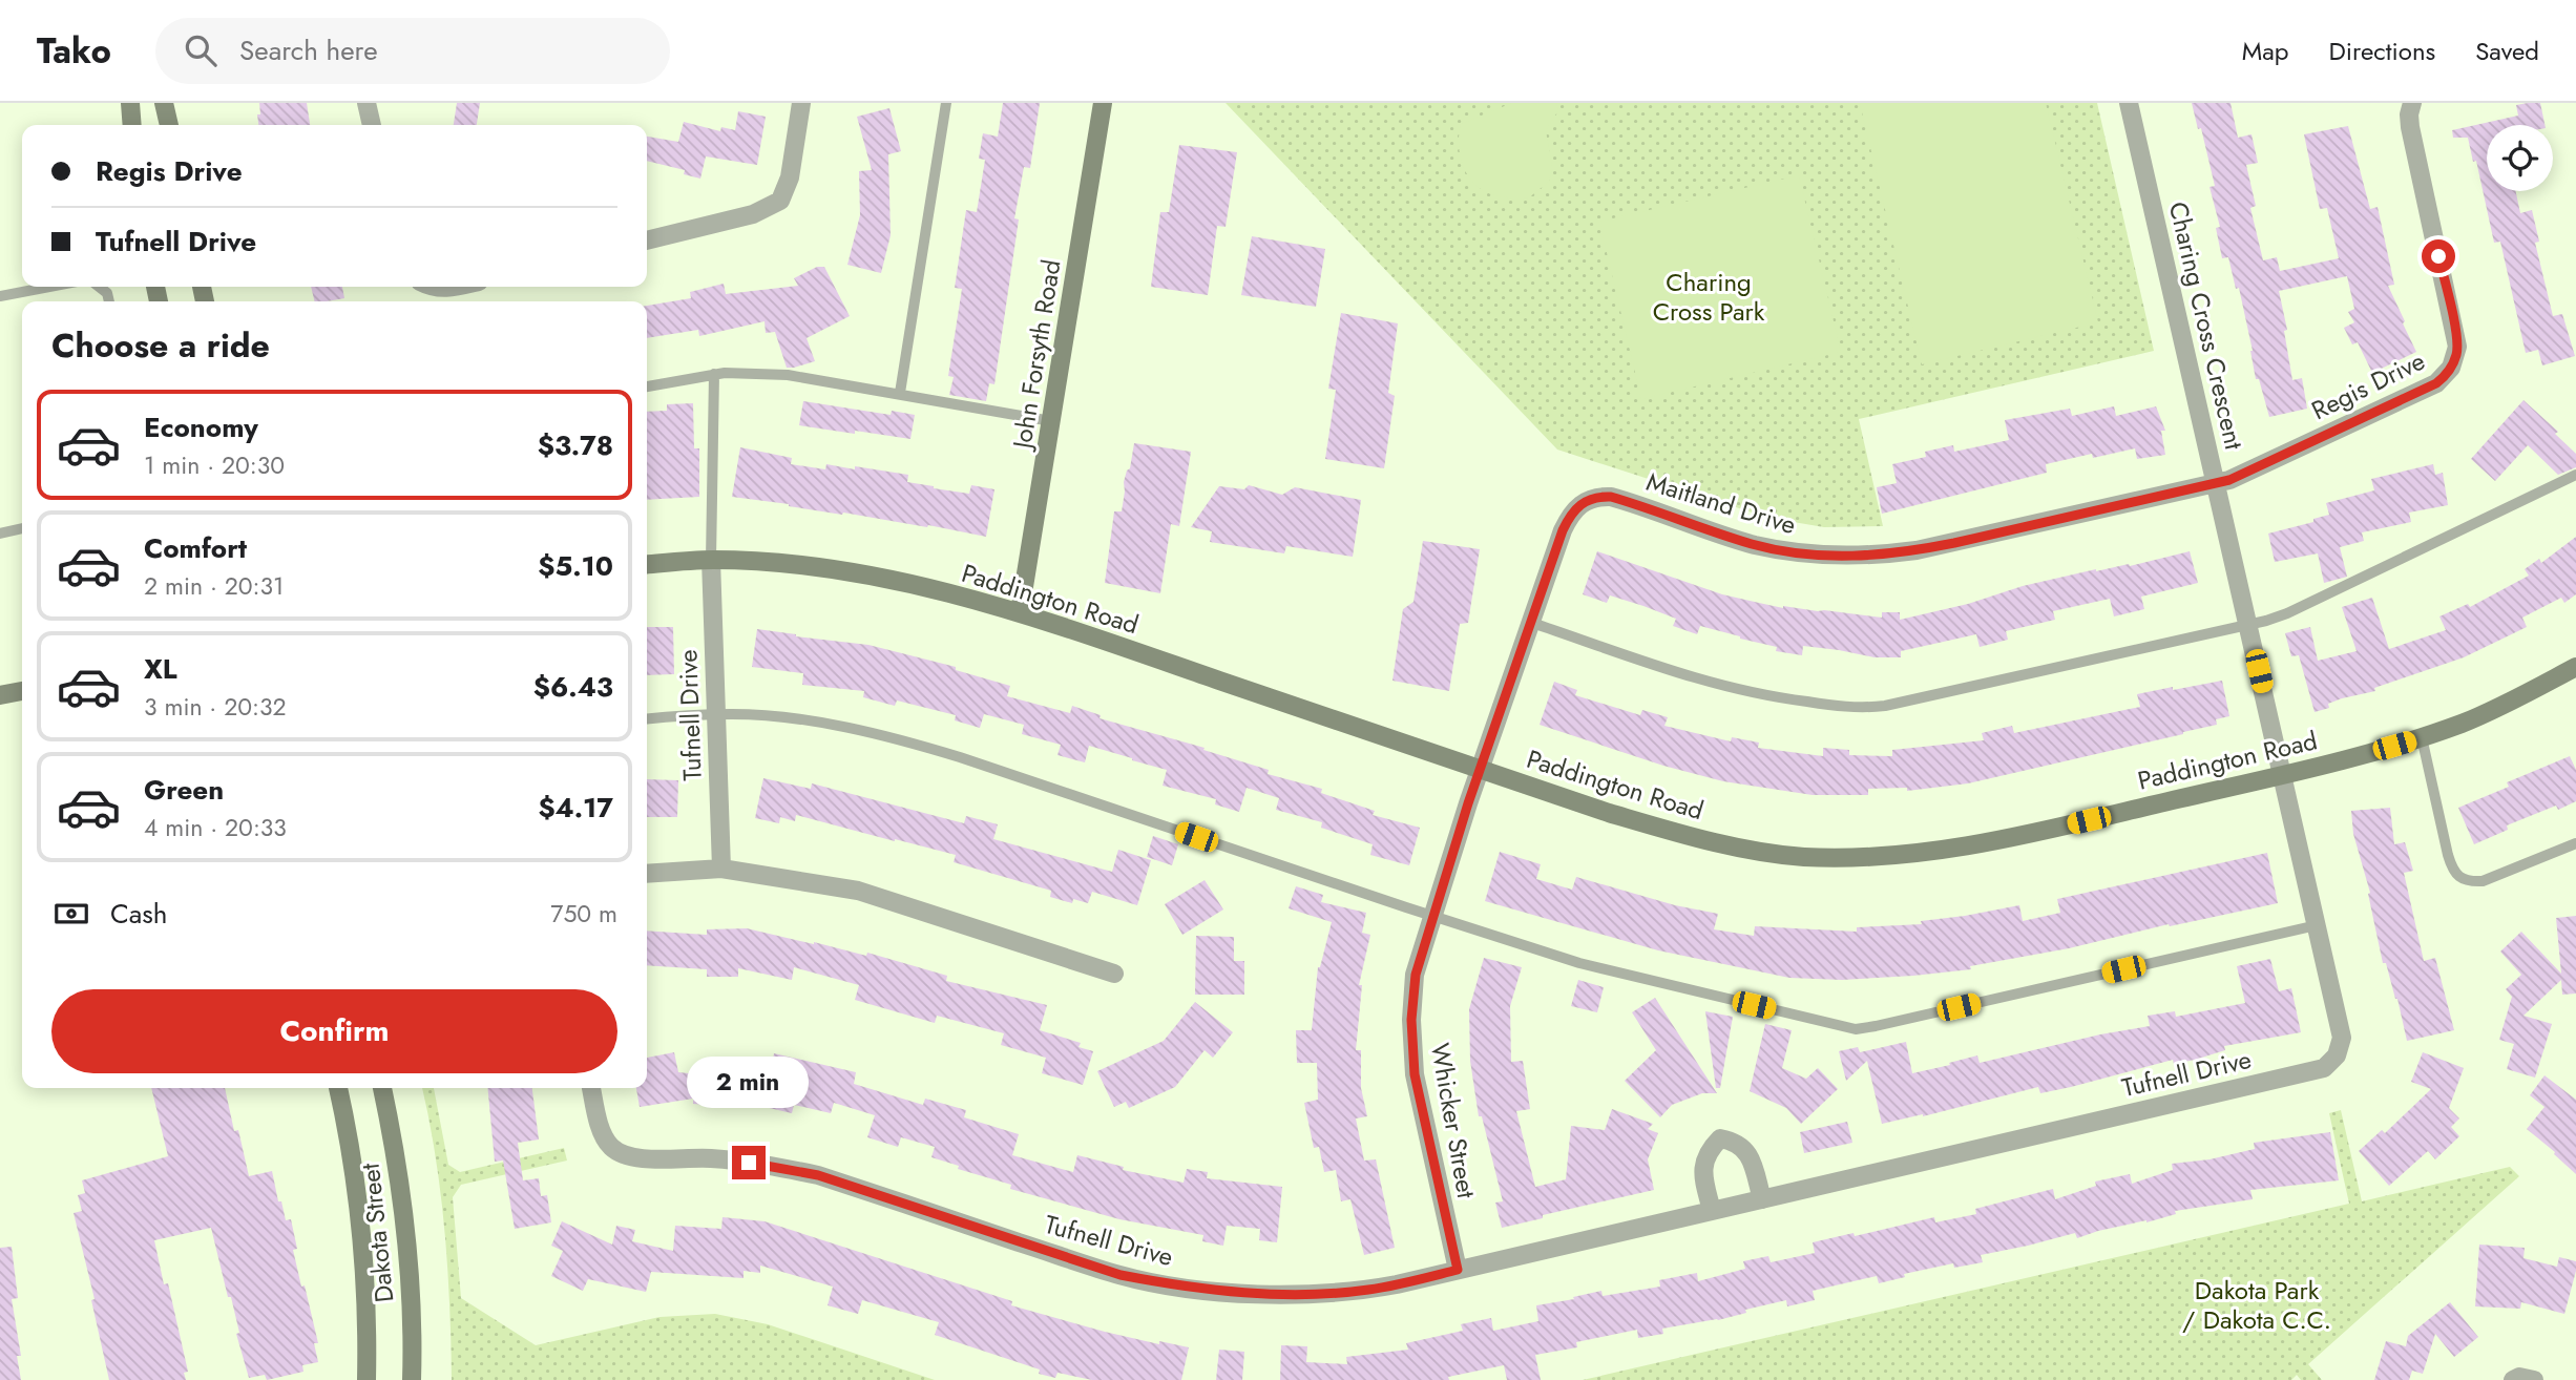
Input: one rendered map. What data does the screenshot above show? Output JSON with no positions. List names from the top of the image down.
{
  "streets": {
    "street": [
      "Charing Cross Crescent",
      "John Forsyth Road",
      "Regis Drive",
      "Maitland Drive",
      "Paddington Road",
      "Tufnell Drive",
      "Whicker Street",
      "Dakota Street"
    ]
  },
  "crossings": [
    ["Charing Cross Crescent", "Regis Drive"],
    ["Charing Cross Crescent", "Maitland Drive"],
    ["Charing Cross Crescent", "Paddington Road"],
    ["Charing Cross Crescent", "Tufnell Drive"],
    ["John Forsyth Road", "Paddington Road"],
    ["Regis Drive", "Maitland Drive"],
    ["Maitland Drive", "Paddington Road"],
    ["Maitland Drive", "Whicker Street"],
    ["Paddington Road", "Tufnell Drive"],
    ["Paddington Road", "Whicker Street"],
    ["Tufnell Drive", "Whicker Street"]
  ],
  "parks": ["Charing Cross Park", "Dakota Park / Dakota C.C."],
  "page": {
    "header": "Tako",
    "search": "Search here",
    "nav": ["Map", "Directions", "Saved"],
    "banner": ["Regis Drive", "Tufnell Drive"],
    "heading": "Choose a ride",
    "list": [
      {
        "name": "Economy",
        "note": "1 min · 20:30",
        "value": "$3.78"
      },
      {
        "name": "Comfort",
        "note": "2 min · 20:31",
        "value": "$5.10"
      },
      {
        "name": "XL",
        "note": "3 min · 20:32",
        "value": "$6.43"
      },
      {
        "name": "Green",
        "note": "4 min · 20:33",
        "value": "$4.17"
      }
    ],
    "pay": ["Cash", "750 m"],
    "buttons": "Confirm",
    "bubble": "2 min"
  }
}
